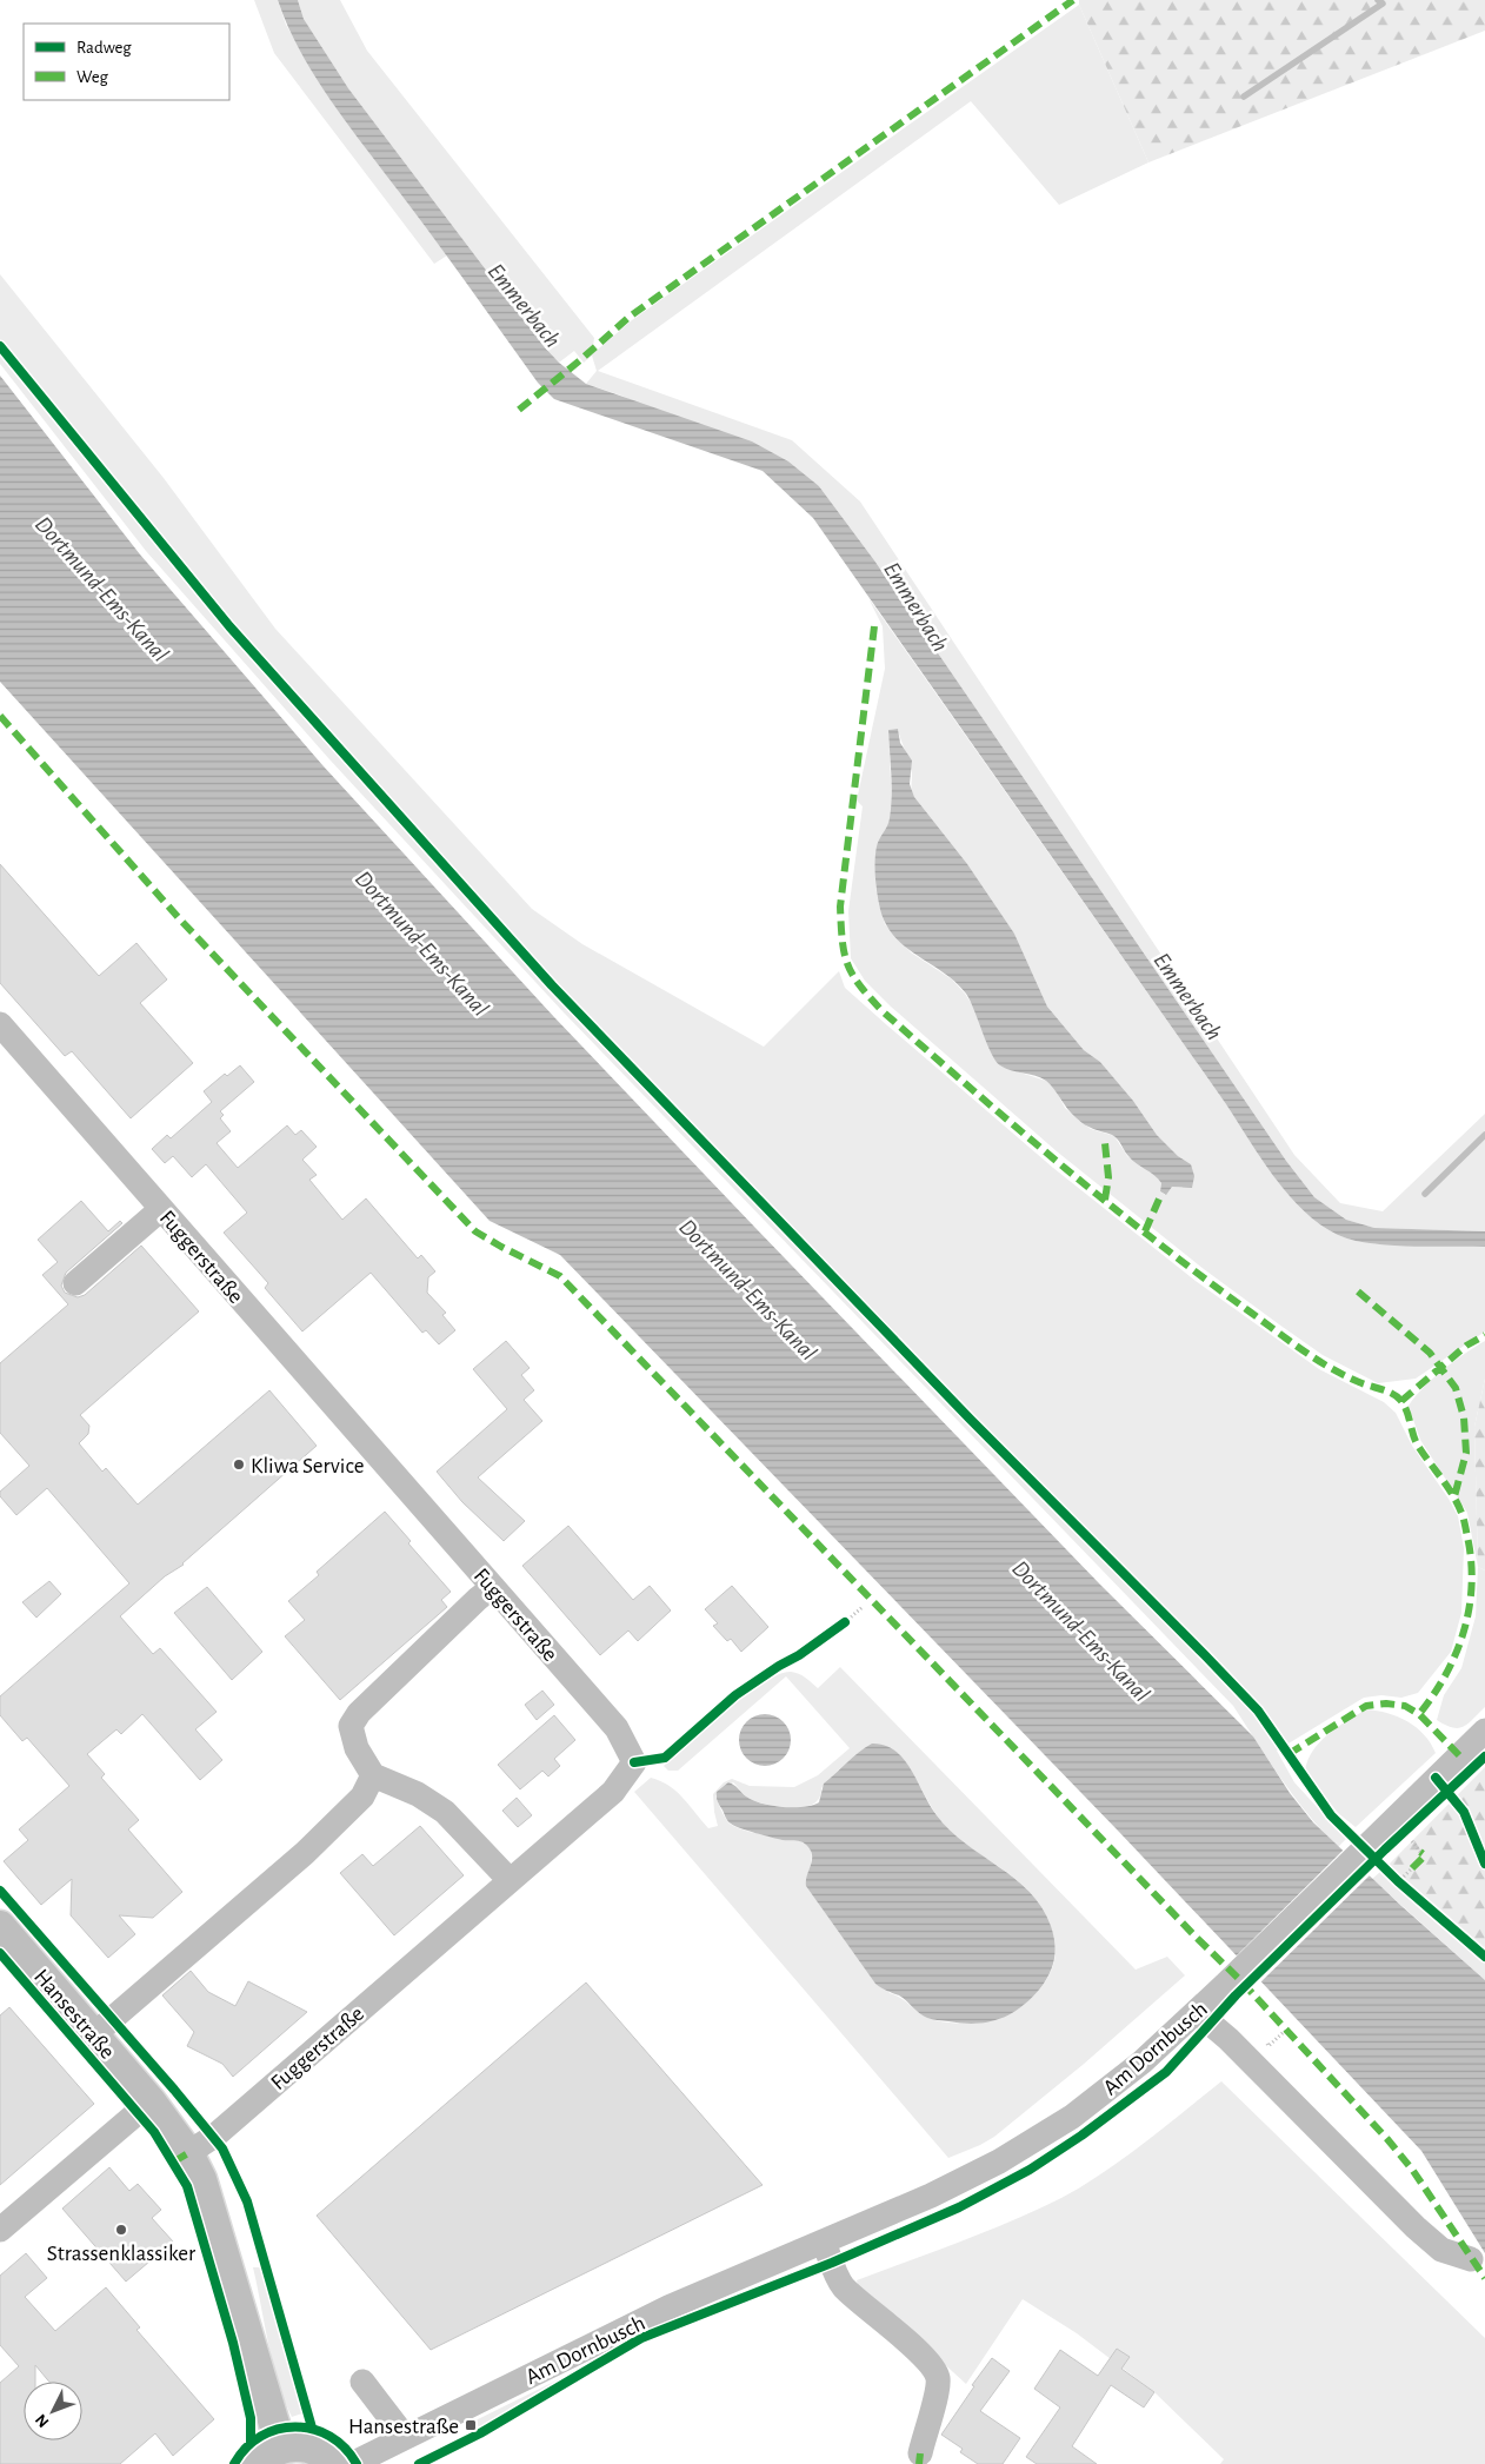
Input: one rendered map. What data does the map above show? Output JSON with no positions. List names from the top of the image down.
{
  "streets": {
    "main road": ["Hansestraße"],
    "street": ["Fuggerstraße", "Am Dornbusch"]
  },
  "crossings": [
    ["Fuggerstraße", "Hansestraße"]
  ],
  "water": ["Emmerbach", "Dortmund-Ems-Kanal"],
  "places": {
    "other": ["Kliwa Service", "Strassenklassiker"],
    "transit": ["Hansestraße"]
  },
  "legend": ["Radweg", "Weg"],
  "north": "bottom left"
}
